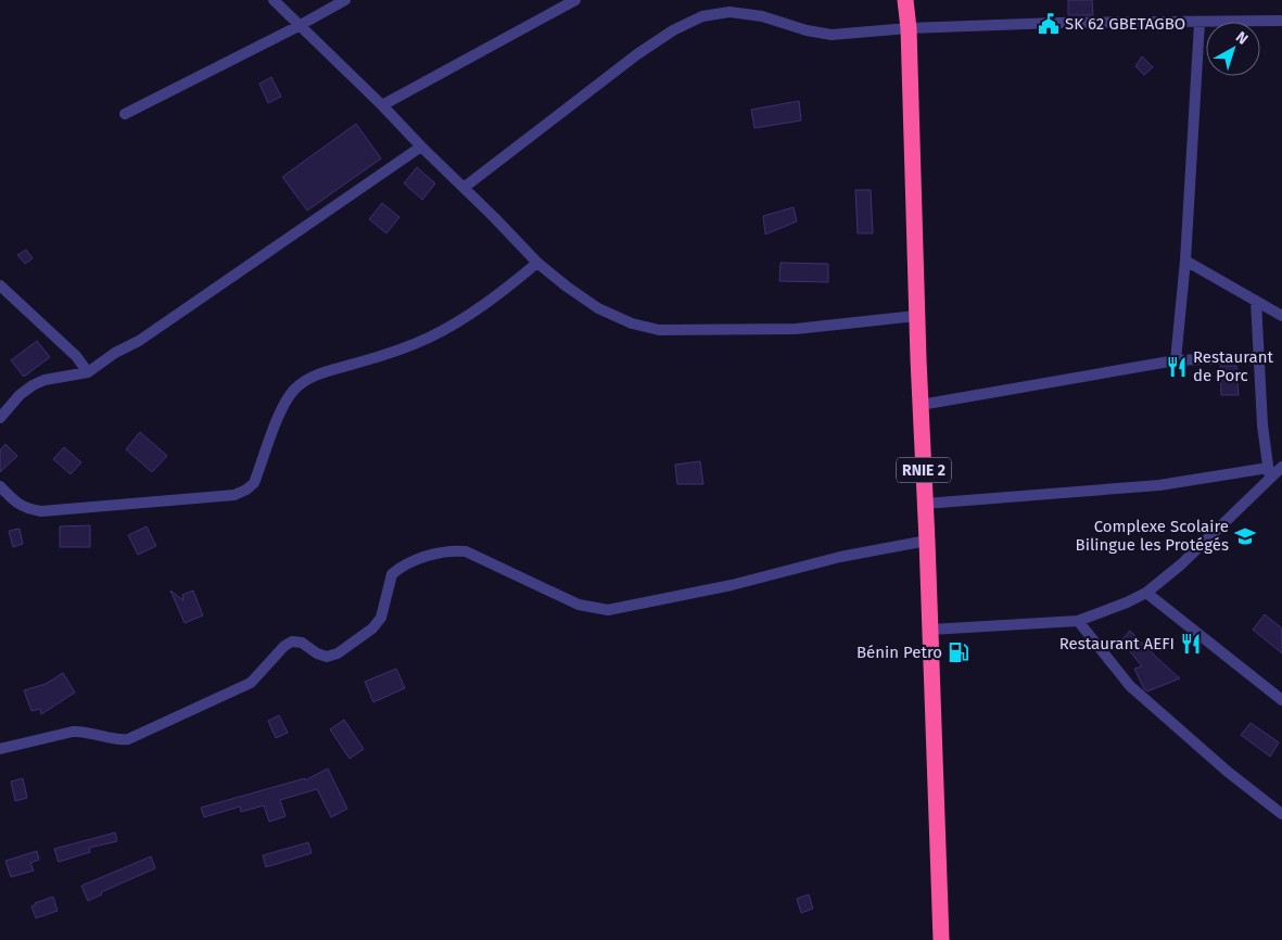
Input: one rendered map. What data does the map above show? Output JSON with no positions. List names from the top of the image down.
{
  "streets": {
    "highway": ["RNIE 2"]
  },
  "places": {
    "public building": ["SK 62 GBETAGBO"],
    "restaurant": ["Restaurant de Porc", "Restaurant AEFI"],
    "school or university": ["Complexe Scolaire Bilingue les Protégés"],
    "fuel station": ["Bénin Petro"]
  },
  "north": "top right"
}
